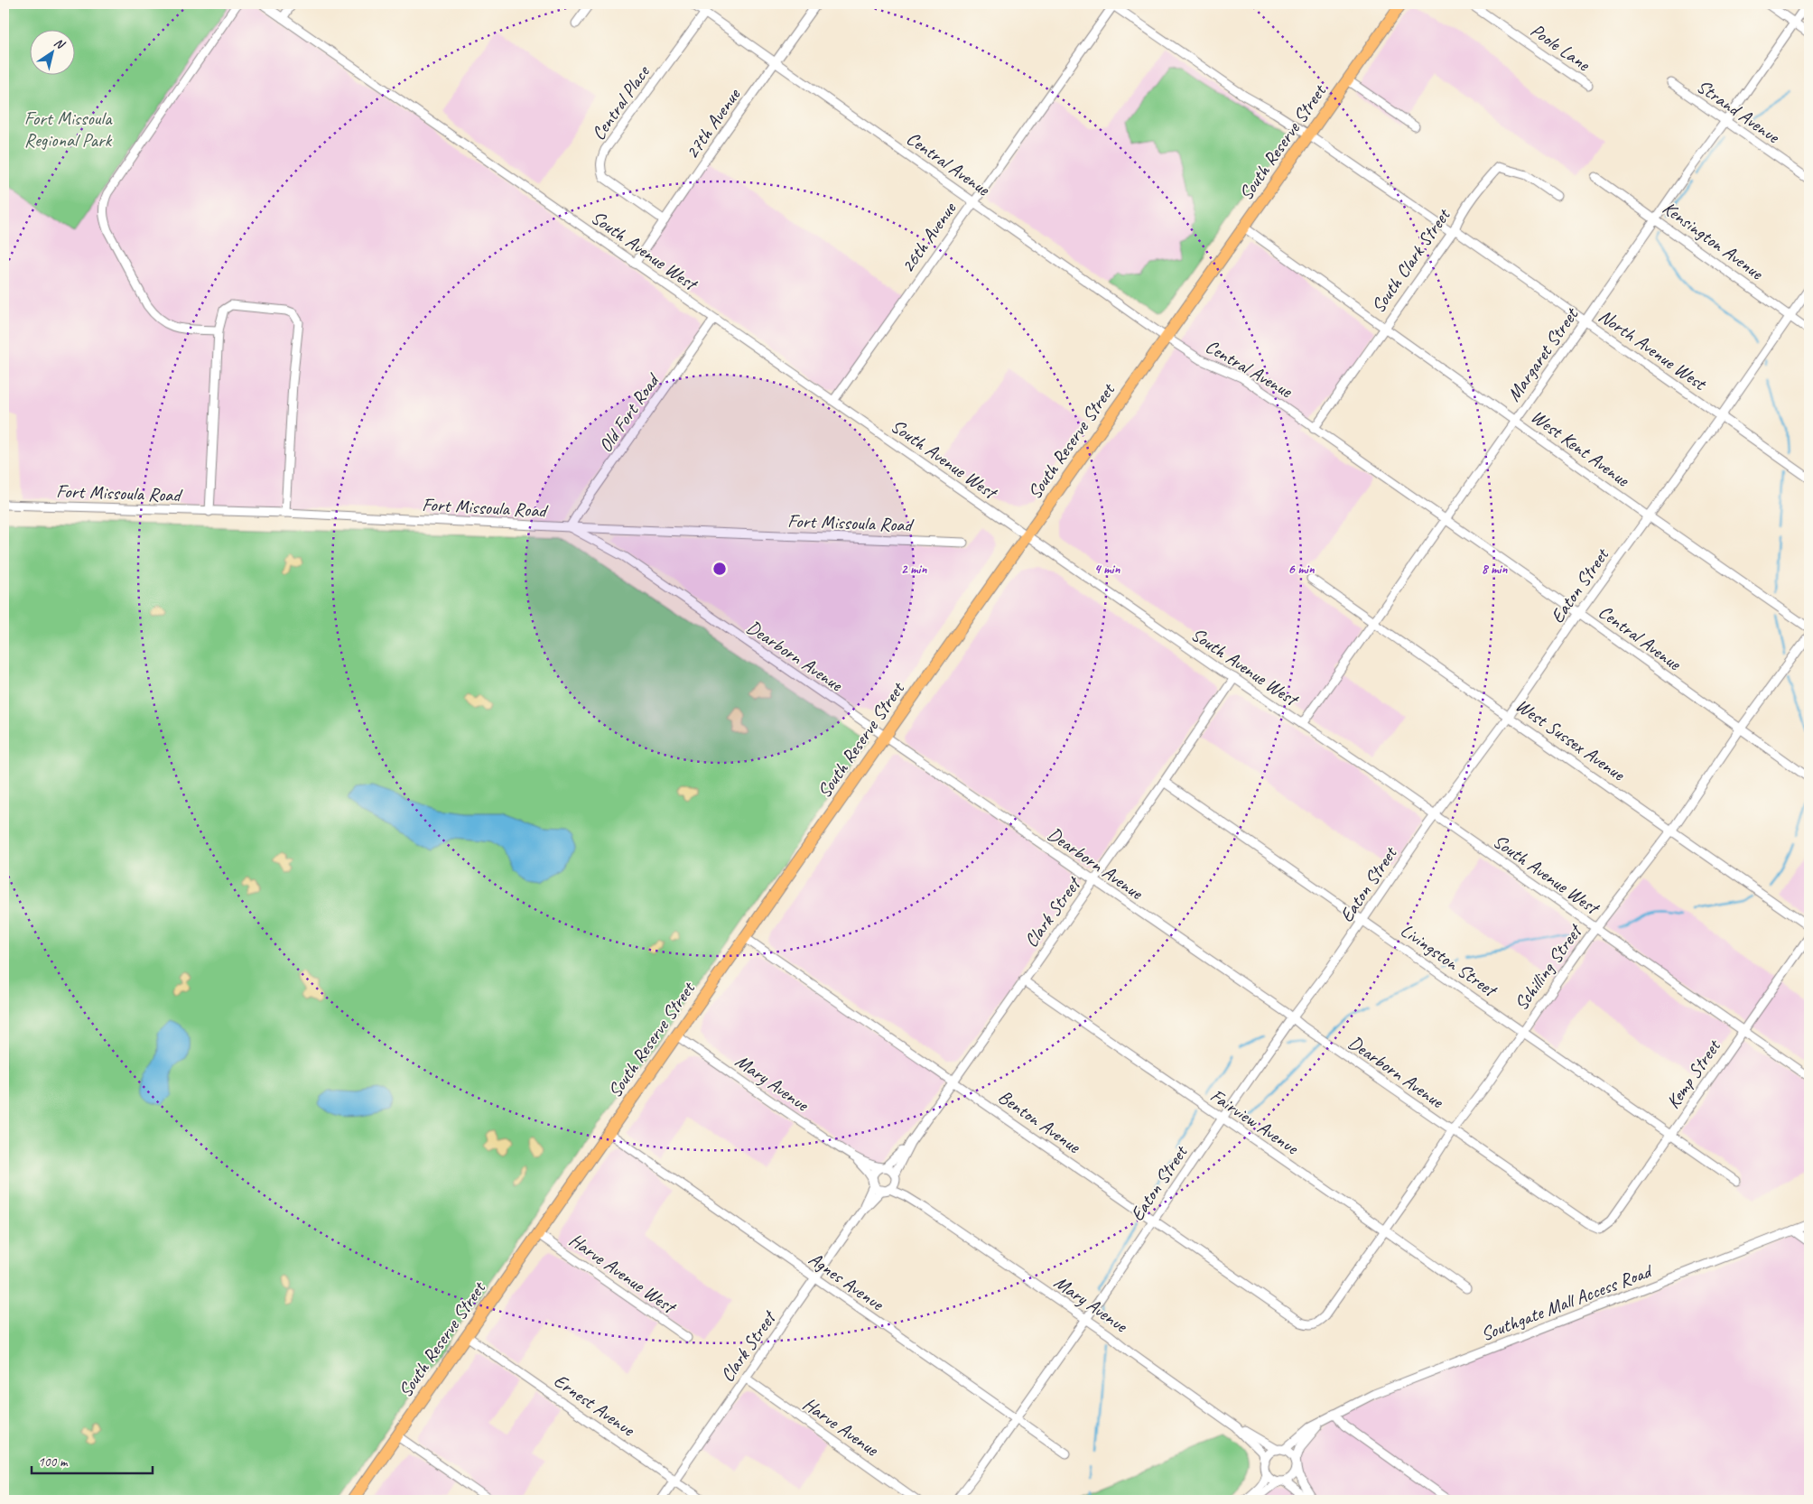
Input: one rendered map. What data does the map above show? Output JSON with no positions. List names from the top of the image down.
{
  "streets": {
    "highway": ["South Reserve Street"],
    "street": [
      "Poole Lane",
      "Central Place",
      "Strand Avenue",
      "27th Avenue",
      "Central Avenue",
      "26th Avenue",
      "Kensington Avenue",
      "South Avenue West",
      "South Clark Street",
      "North Avenue West",
      "Margaret Street",
      "Old Fort Road",
      "West Kent Avenue",
      "Fort Missoula Road",
      "Eaton Street",
      "Dearborn Avenue",
      "West Sussex Avenue",
      "Clark Street",
      "Livingston Street",
      "Schilling Street",
      "Kemp Street",
      "Mary Avenue",
      "Benton Avenue",
      "Fairview Avenue",
      "Harve Avenue West",
      "Agnes Avenue",
      "Southgate Mall Access Road",
      "Ernest Avenue",
      "Harve Avenue"
    ]
  },
  "crossings": [
    ["Central Place", "27th Avenue"],
    ["Central Place", "Central Avenue"],
    ["Strand Avenue", "Margaret Street"],
    ["27th Avenue", "Central Avenue"],
    ["27th Avenue", "South Avenue West"],
    ["South Reserve Street", "Central Avenue"],
    ["South Reserve Street", "South Avenue West"],
    ["South Reserve Street", "North Avenue West"],
    ["South Reserve Street", "West Kent Avenue"],
    ["South Reserve Street", "Dearborn Avenue"],
    ["South Reserve Street", "Mary Avenue"],
    ["South Reserve Street", "Benton Avenue"],
    ["South Reserve Street", "Harve Avenue West"],
    ["South Reserve Street", "Agnes Avenue"],
    ["South Reserve Street", "Ernest Avenue"],
    ["Central Avenue", "26th Avenue"],
    ["Central Avenue", "South Clark Street"],
    ["Central Avenue", "Margaret Street"],
    ["Central Avenue", "Eaton Street"],
    ["Central Avenue", "Schilling Street"],
    ["26th Avenue", "South Avenue West"],
    ["26th Avenue", "North Avenue West"],
    ["Kensington Avenue", "Margaret Street"],
    ["Kensington Avenue", "Eaton Street"],
    ["South Avenue West", "Margaret Street"],
    ["South Avenue West", "Old Fort Road"],
    ["South Avenue West", "Eaton Street"],
    ["South Avenue West", "Clark Street"],
    ["South Avenue West", "Schilling Street"],
    ["South Avenue West", "Kemp Street"],
    ["South Clark Street", "North Avenue West"],
    ["South Clark Street", "West Kent Avenue"],
    ["North Avenue West", "Margaret Street"],
    ["North Avenue West", "Eaton Street"],
    ["Margaret Street", "West Kent Avenue"],
    ["Margaret Street", "West Sussex Avenue"],
    ["Old Fort Road", "Fort Missoula Road"],
    ["Old Fort Road", "Dearborn Avenue"],
    ["West Kent Avenue", "Eaton Street"],
    ["Fort Missoula Road", "Dearborn Avenue"],
    ["Eaton Street", "Dearborn Avenue"],
    ["Eaton Street", "West Sussex Avenue"],
    ["Eaton Street", "Livingston Street"],
    ["Eaton Street", "Mary Avenue"],
    ["Eaton Street", "Benton Avenue"],
    ["Eaton Street", "Fairview Avenue"],
    ["Eaton Street", "Agnes Avenue"],
    ["Dearborn Avenue", "Clark Street"],
    ["Dearborn Avenue", "Schilling Street"],
    ["Dearborn Avenue", "Kemp Street"],
    ["West Sussex Avenue", "Schilling Street"],
    ["Clark Street", "Livingston Street"],
    ["Clark Street", "Mary Avenue"],
    ["Clark Street", "Benton Avenue"],
    ["Clark Street", "Fairview Avenue"],
    ["Clark Street", "Agnes Avenue"],
    ["Clark Street", "Ernest Avenue"],
    ["Clark Street", "Harve Avenue"],
    ["Livingston Street", "Schilling Street"],
    ["Livingston Street", "Kemp Street"],
    ["Schilling Street", "Benton Avenue"],
    ["Schilling Street", "Fairview Avenue"],
    ["Mary Avenue", "Southgate Mall Access Road"]
  ],
  "parks": ["Fort Missoula Regional Park"],
  "scale_bar": "100 m",
  "north": "top right",
  "rings": [
    "2 min",
    "4 min",
    "6 min",
    "8 min"
  ]
}
